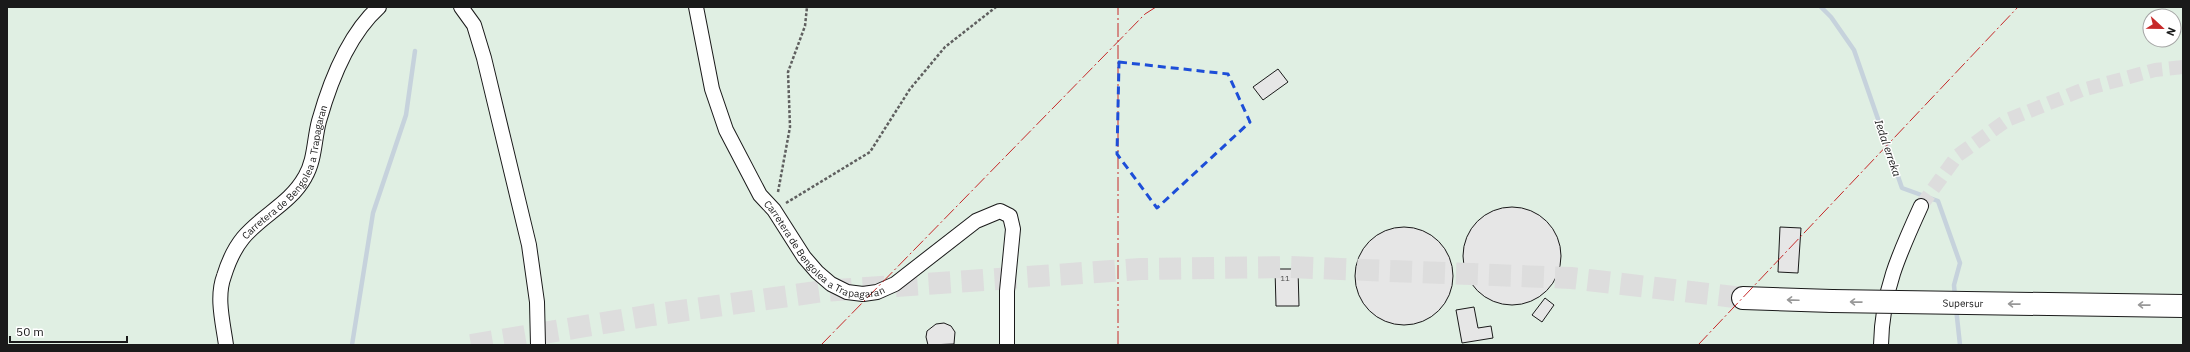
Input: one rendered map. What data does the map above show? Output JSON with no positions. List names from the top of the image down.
{
  "streets": {
    "highway": ["Supersur"],
    "street": ["Carretera de Bengolea a Trapagaran"]
  },
  "one_way": ["Supersur"],
  "water": ["Iedal erreka"],
  "house_numbers": ["11"],
  "scale_bar": "50 m",
  "north": "right"
}
